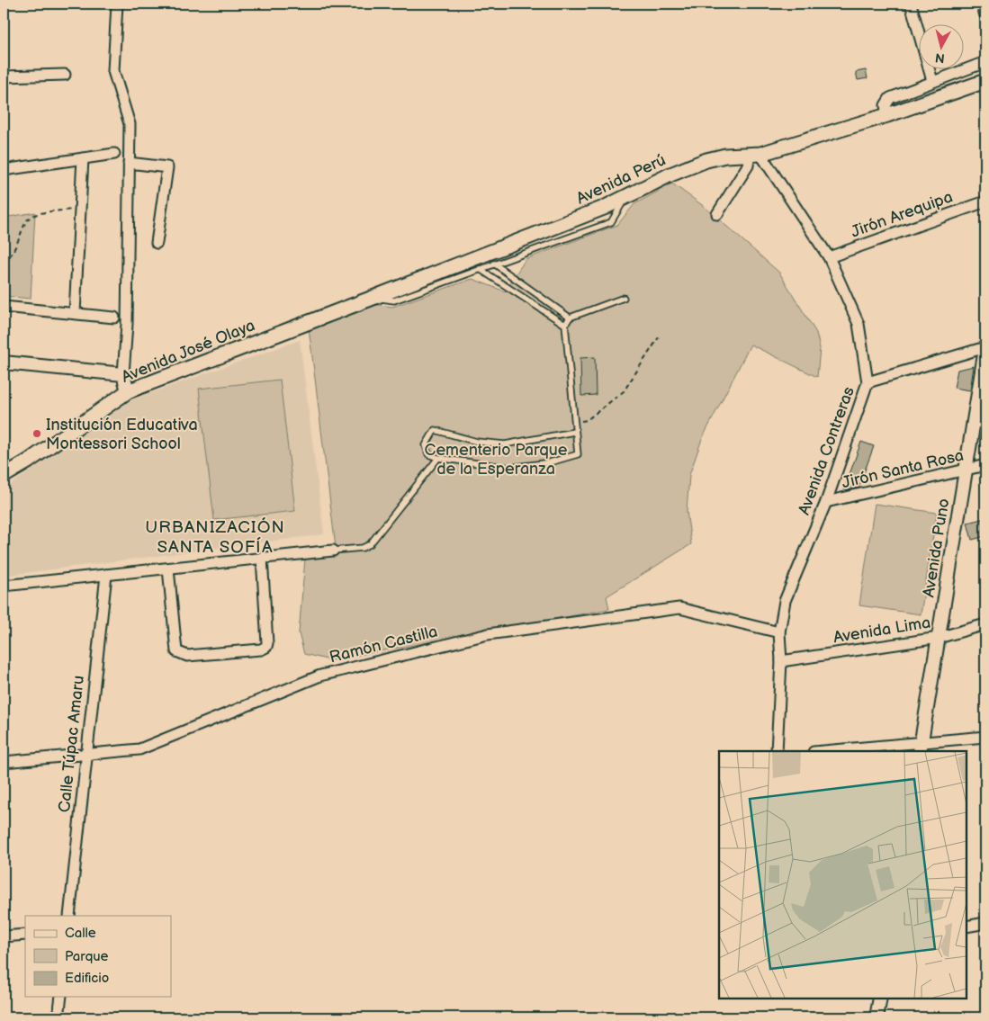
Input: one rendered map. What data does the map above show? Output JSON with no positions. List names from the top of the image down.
{
  "streets": {
    "main road": ["Avenida Perú", "Avenida José Olaya"],
    "street": [
      "Jirón Arequipa",
      "Avenida Contreras",
      "Jirón Santa Rosa",
      "Avenida Puno",
      "Avenida Lima",
      "Ramón Castilla",
      "Calle Túpac Amaru"
    ]
  },
  "crossings": [
    ["Avenida Perú", "Avenida José Olaya"],
    ["Avenida Perú", "Avenida Contreras"],
    ["Jirón Arequipa", "Avenida Contreras"],
    ["Avenida Contreras", "Jirón Santa Rosa"],
    ["Avenida Contreras", "Avenida Lima"],
    ["Avenida Contreras", "Ramón Castilla"],
    ["Jirón Santa Rosa", "Avenida Puno"],
    ["Avenida Puno", "Avenida Lima"],
    ["Ramón Castilla", "Calle Túpac Amaru"]
  ],
  "districts": ["URBANIZACIÓN SANTA SOFÍA"],
  "parks": ["Cementerio Parque de la Esperanza"],
  "places": ["Institución Educativa Montessori School"],
  "legend": ["Calle", "Parque", "Edificio"],
  "north": "bottom"
}
